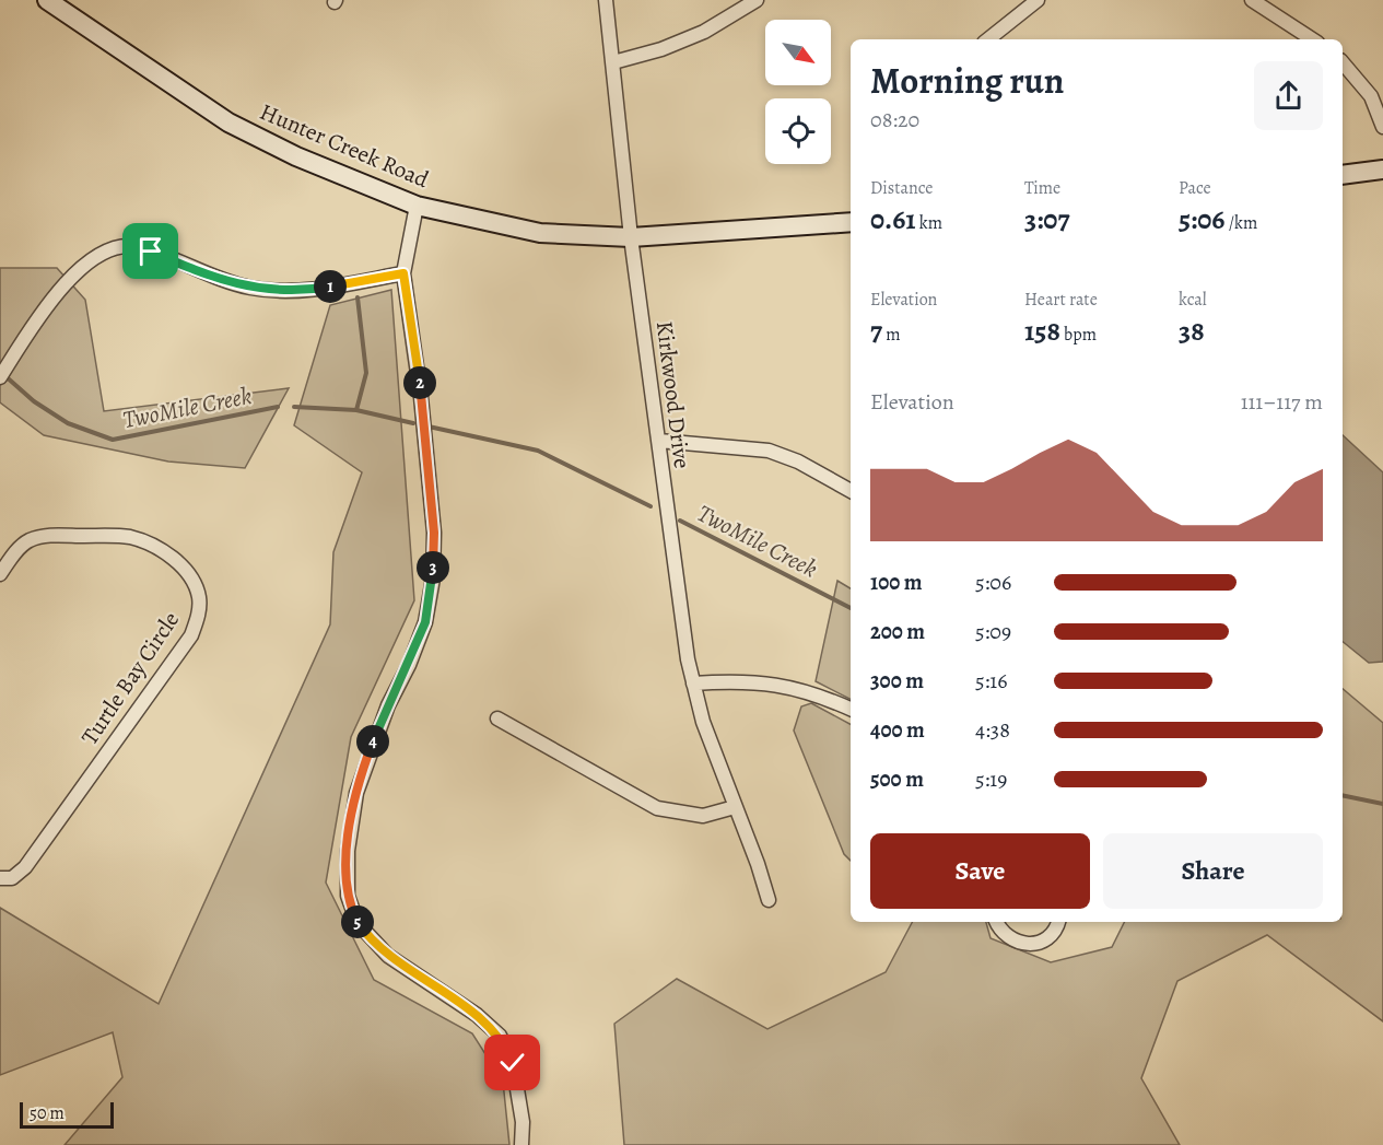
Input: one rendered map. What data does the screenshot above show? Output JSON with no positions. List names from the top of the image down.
{
  "streets": {
    "main road": ["Hunter Creek Road"],
    "street": ["Kirkwood Drive", "Turtle Bay Circle"]
  },
  "crossings": [
    ["Hunter Creek Road", "Kirkwood Drive"]
  ],
  "water": ["TwoMile Creek"],
  "scale_bar": "50 m",
  "north": "bottom right",
  "page": {
    "heading": ["Morning run", "08:20"],
    "stats": [
      ["Distance", "0.61 km"],
      ["Time", "3:07"],
      ["Pace", "5:06 /km"],
      ["Elevation", "7 m"],
      ["Heart rate", "158 bpm"],
      ["kcal", "38"]
    ],
    "pins": [
      "1",
      "2",
      "3",
      "4",
      "5"
    ],
    "chart": ["Elevation", "111–117 m"],
    "list": [
      {
        "name": "100 m",
        "note": "5:06"
      },
      {
        "name": "200 m",
        "note": "5:09"
      },
      {
        "name": "300 m",
        "note": "5:16"
      },
      {
        "name": "400 m",
        "note": "4:38"
      },
      {
        "name": "500 m",
        "note": "5:19"
      }
    ],
    "buttons": ["Save", "Share"],
    "scale": "50 m"
  }
}
